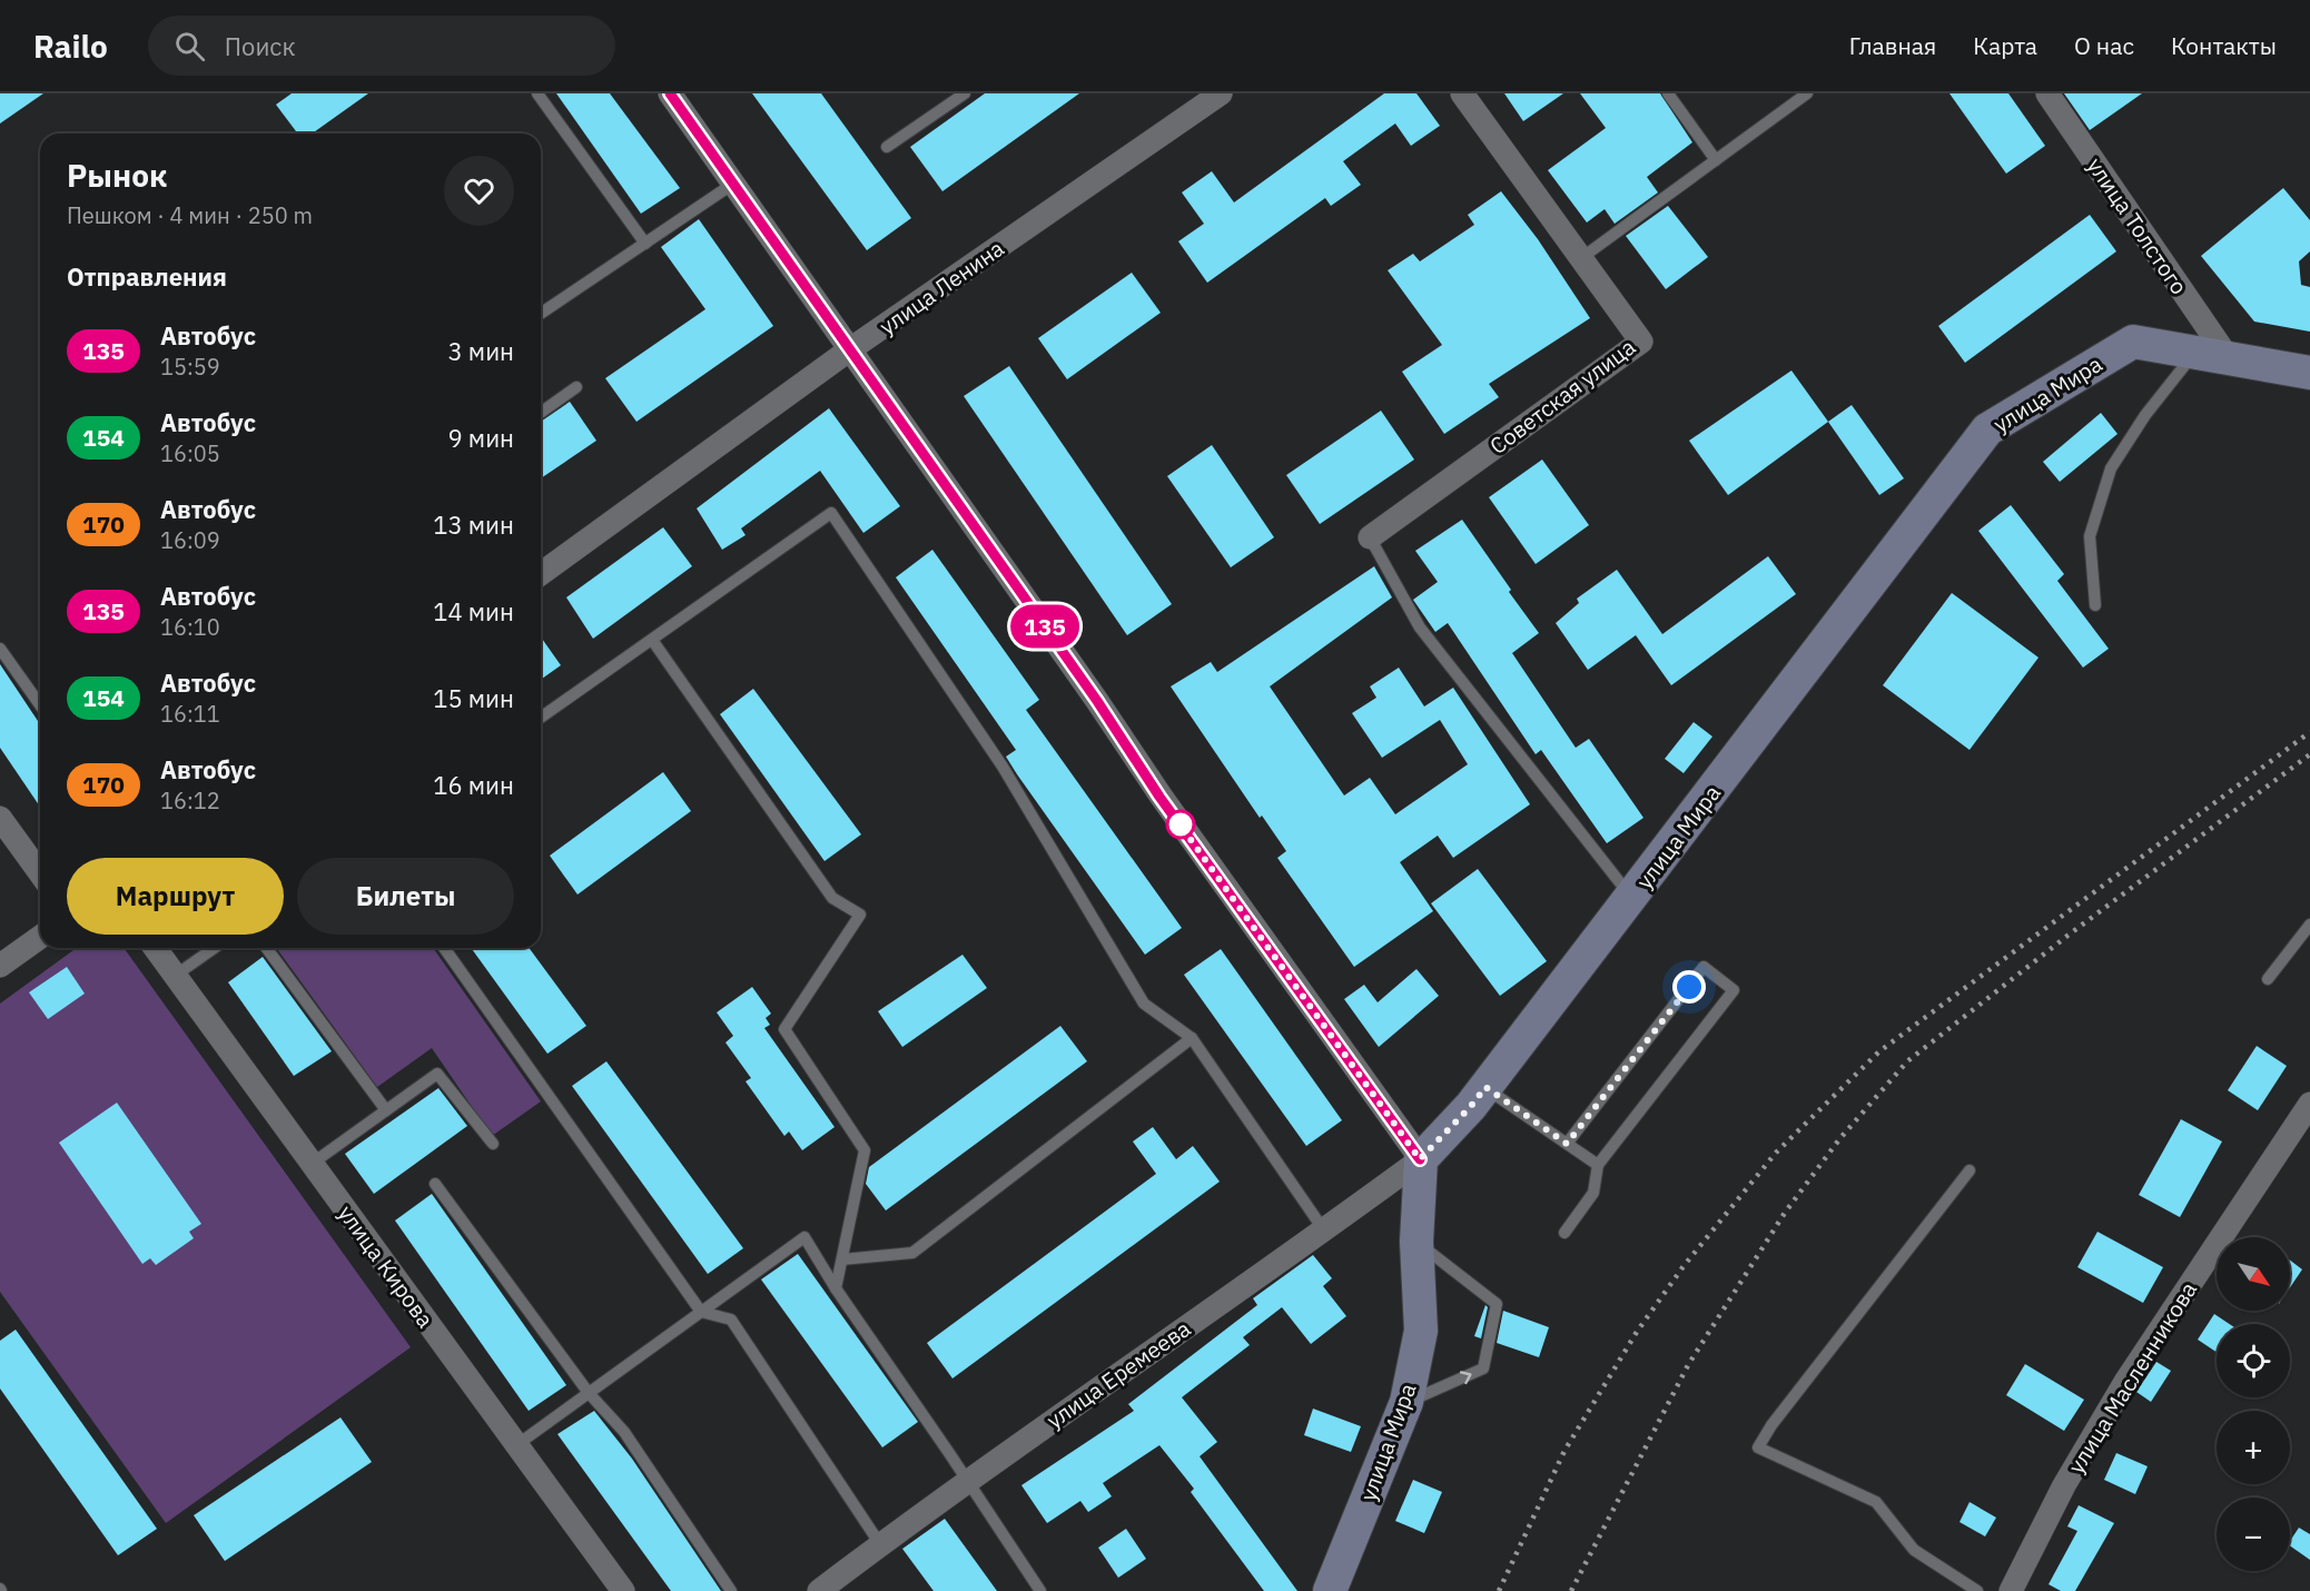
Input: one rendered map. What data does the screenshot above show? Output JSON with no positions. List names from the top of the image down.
{
  "streets": {
    "street": [
      "улица Толстого",
      "улица Ленина",
      "улица Мира",
      "Советская улица",
      "улица Кирова",
      "улица Еремеева",
      "улица Масленникова"
    ]
  },
  "crossings": [
    ["улица Толстого", "улица Мира"],
    ["улица Мира", "улица Еремеева"]
  ],
  "lines": ["bus line 135"],
  "north": "bottom right",
  "page": {
    "header": "Railo",
    "search": "Поиск",
    "nav": [
      "Главная",
      "Карта",
      "О нас",
      "Контакты"
    ],
    "on_map": "135",
    "heading": [
      ["Рынок", "Пешком · 4 мин · 250 m"],
      "Отправления"
    ],
    "list": [
      {
        "mark": "135",
        "name": "Автобус",
        "note": "15:59",
        "value": "3 мин"
      },
      {
        "mark": "154",
        "name": "Автобус",
        "note": "16:05",
        "value": "9 мин"
      },
      {
        "mark": "170",
        "name": "Автобус",
        "note": "16:09",
        "value": "13 мин"
      },
      {
        "mark": "135",
        "name": "Автобус",
        "note": "16:10",
        "value": "14 мин"
      },
      {
        "mark": "154",
        "name": "Автобус",
        "note": "16:11",
        "value": "15 мин"
      },
      {
        "mark": "170",
        "name": "Автобус",
        "note": "16:12",
        "value": "16 мин"
      }
    ],
    "buttons": ["Маршрут", "Билеты"],
    "map_buttons": ["+", "−"]
  }
}
